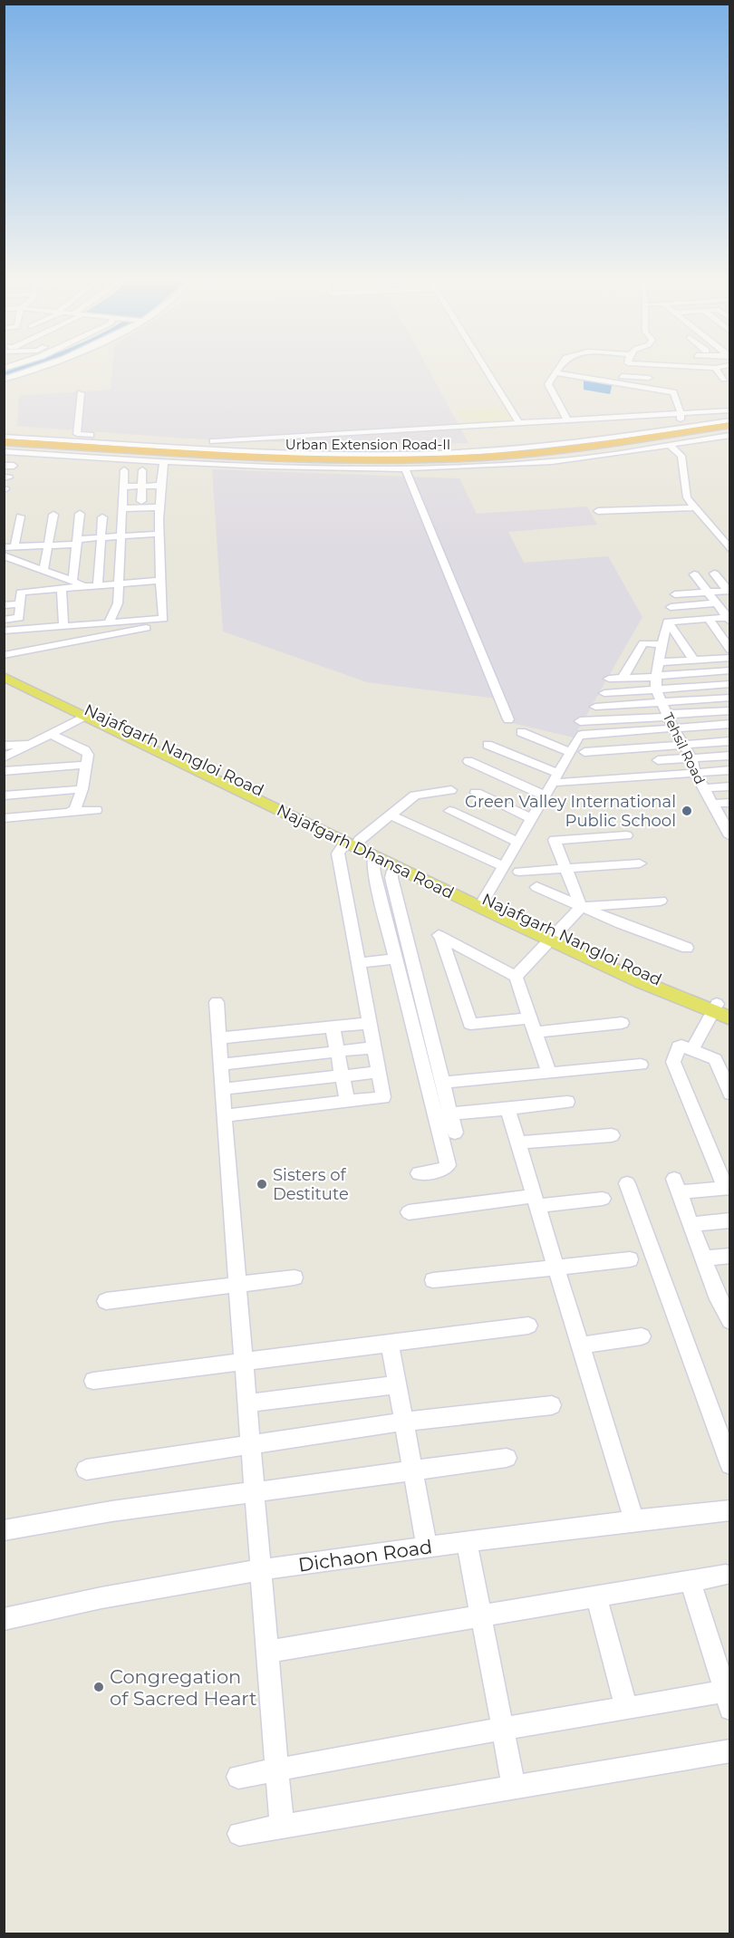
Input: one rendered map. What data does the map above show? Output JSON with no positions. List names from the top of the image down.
{
  "streets": {
    "highway": ["Urban Extension Road-II"],
    "main road": ["Najafgarh Nangloi Road", "Najafgarh Dhansa Road"],
    "street": ["Tehsil Road", "Dichaon Road"]
  },
  "crossings": [
    ["Najafgarh Nangloi Road", "Najafgarh Dhansa Road"]
  ],
  "places": ["Green Valley International Public School", "Sisters of Destitute", "Congregation of Sacred Heart"]
}
